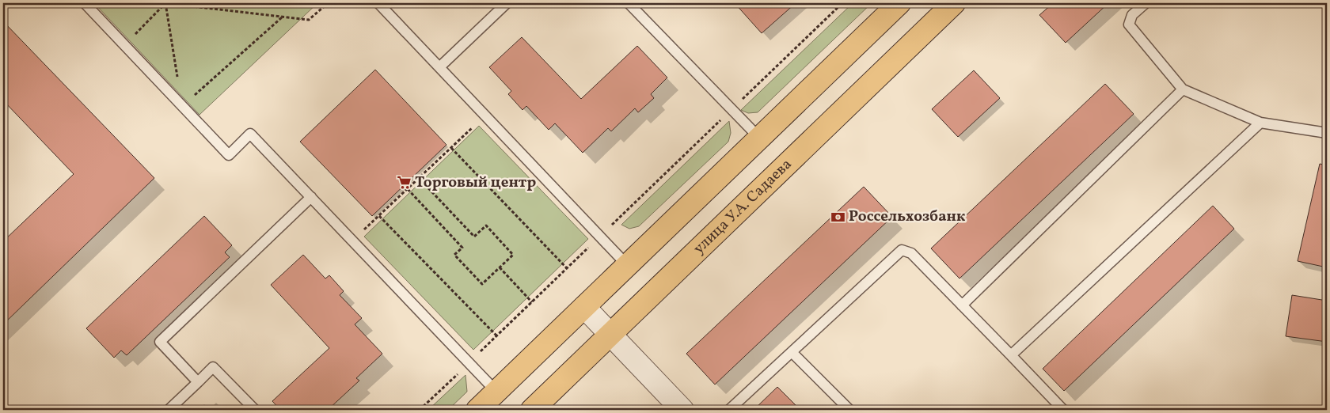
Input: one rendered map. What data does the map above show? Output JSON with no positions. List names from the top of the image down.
{
  "streets": {
    "main road": ["улица У.А. Садаева"]
  },
  "places": {
    "supermarket": ["Торговый центр"],
    "bank": ["Россельхозбанк"]
  }
}
